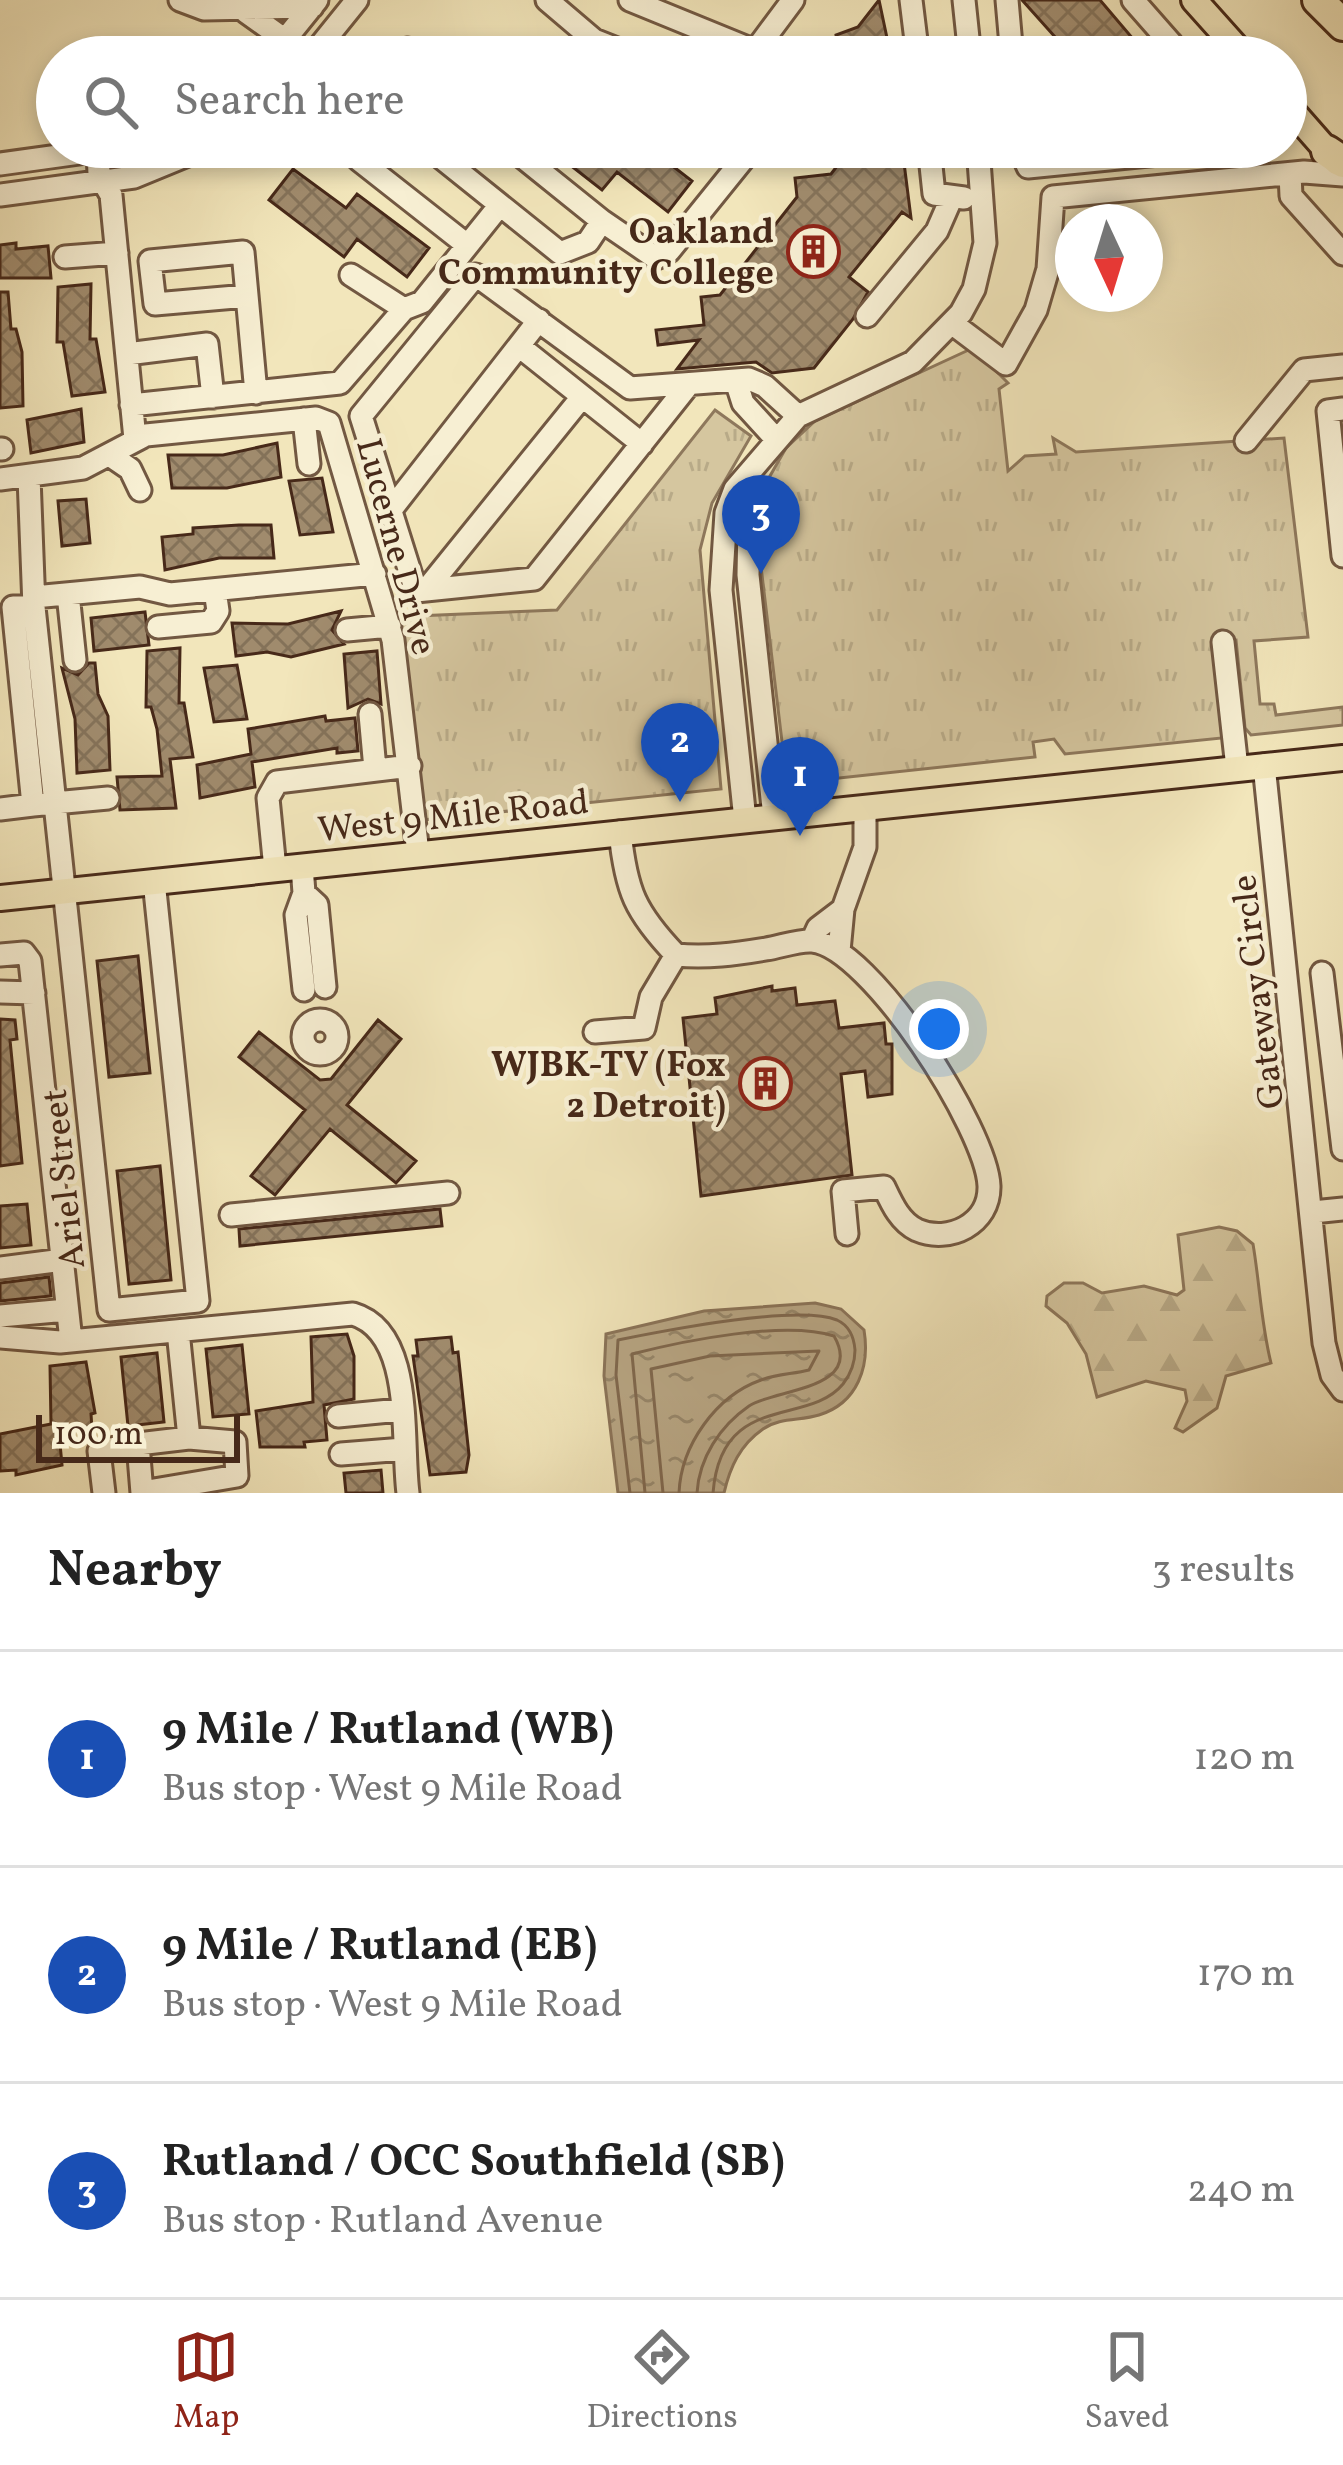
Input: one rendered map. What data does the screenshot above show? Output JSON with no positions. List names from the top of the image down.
{
  "streets": {
    "main road": ["West 9 Mile Road"],
    "street": ["Lucerne Drive", "Gateway Circle", "Ariel Street"]
  },
  "crossings": [
    ["Lucerne Drive", "West 9 Mile Road"],
    ["West 9 Mile Road", "Gateway Circle"],
    ["West 9 Mile Road", "Ariel Street"]
  ],
  "places": {
    "building": ["Oakland Community College", "WJBK-TV (Fox 2 Detroit)"]
  },
  "scale_bar": "100 m",
  "north": "bottom",
  "page": {
    "search": "Search here",
    "pins": ["3", "2", "1"],
    "scale": "100 m",
    "heading": ["Nearby", "3 results"],
    "list": [
      {
        "mark": "1",
        "name": "9 Mile / Rutland (WB)",
        "note": "Bus stop · West 9 Mile Road",
        "value": "120 m"
      },
      {
        "mark": "2",
        "name": "9 Mile / Rutland (EB)",
        "note": "Bus stop · West 9 Mile Road",
        "value": "170 m"
      },
      {
        "mark": "3",
        "name": "Rutland / OCC Southfield (SB)",
        "note": "Bus stop · Rutland Avenue",
        "value": "240 m"
      }
    ],
    "nav": ["Map", "Directions", "Saved"]
  }
}
